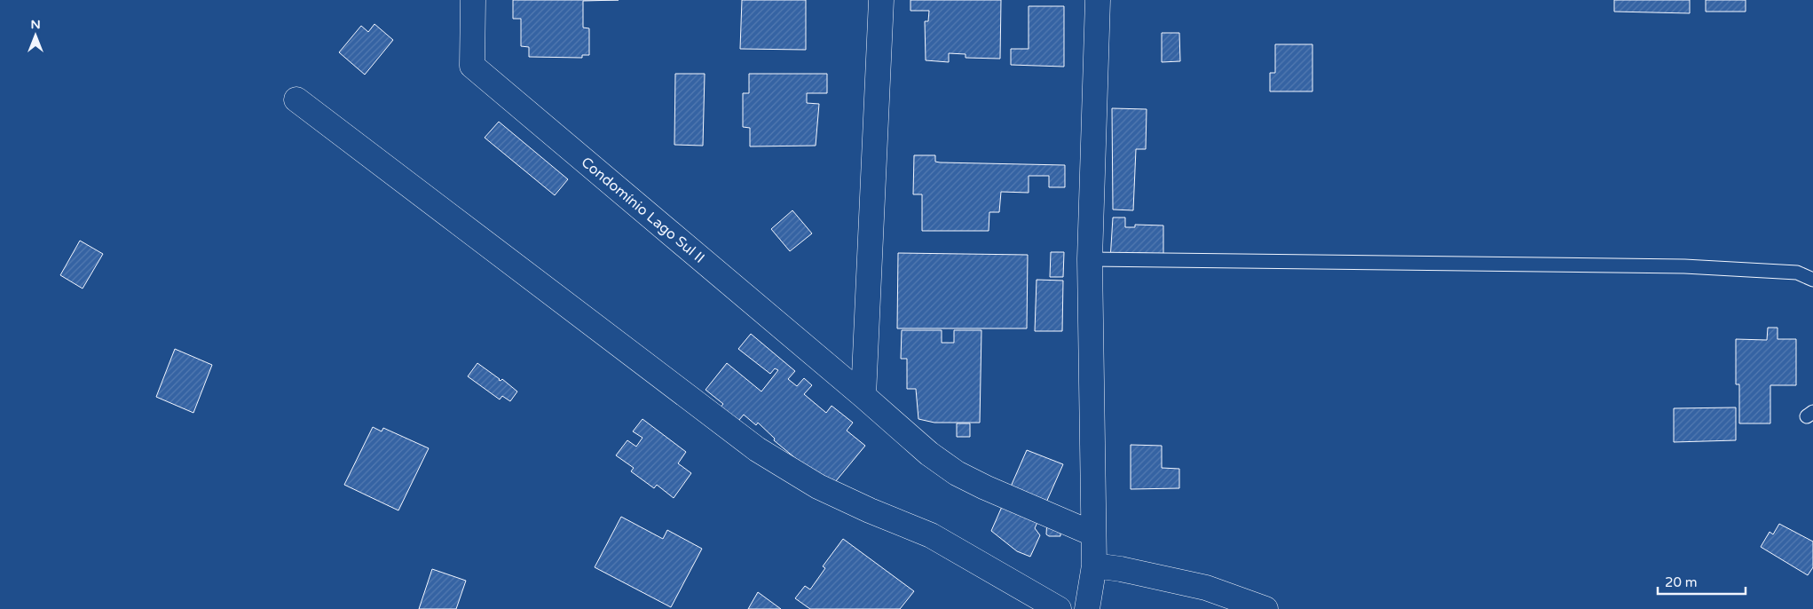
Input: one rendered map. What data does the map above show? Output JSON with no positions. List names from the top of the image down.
{
  "streets": {
    "street": ["Condomínio Lago Sul II"]
  },
  "scale_bar": "20 m",
  "north": "top"
}
